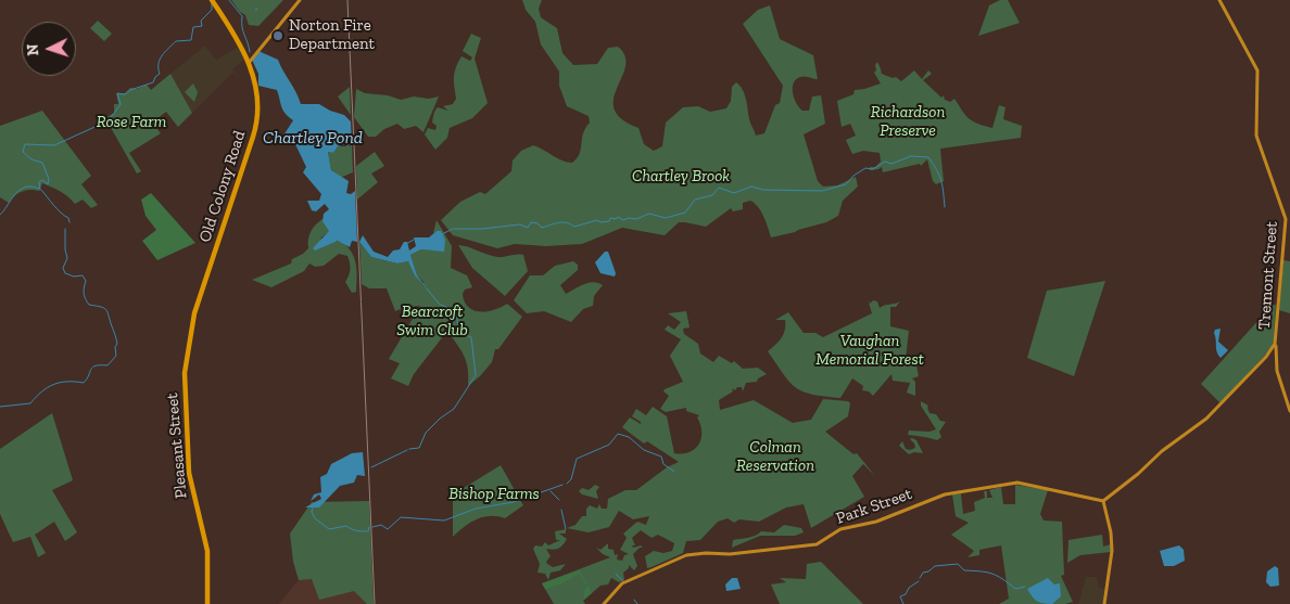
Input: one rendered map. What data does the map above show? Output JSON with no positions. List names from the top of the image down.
{
  "streets": {
    "highway": ["Old Colony Road", "Pleasant Street"],
    "main road": ["Tremont Street", "Park Street"]
  },
  "crossings": [
    ["Old Colony Road", "Pleasant Street"]
  ],
  "water": ["Chartley Pond"],
  "parks": [
    "Richardson Preserve",
    "Rose Farm",
    "Chartley Brook",
    "Bearcroft Swim Club",
    "Vaughan Memorial Forest",
    "Colman Reservation",
    "Bishop Farms"
  ],
  "places": ["Norton Fire Department"],
  "north": "left"
}
